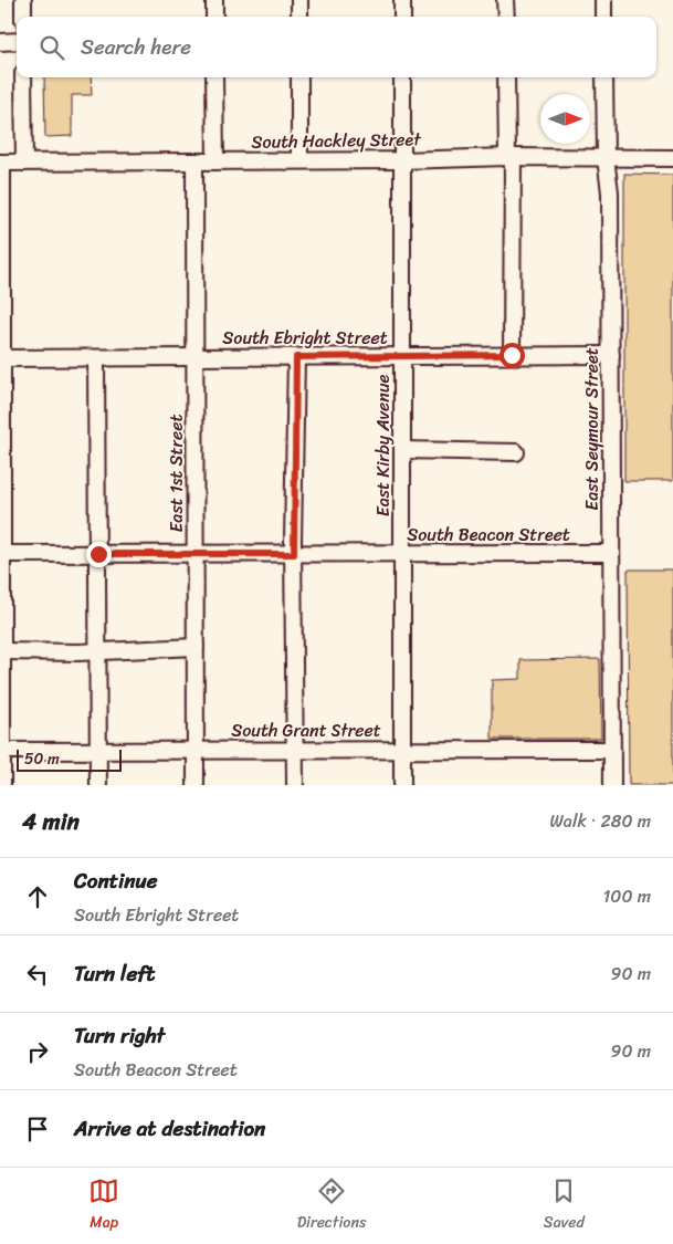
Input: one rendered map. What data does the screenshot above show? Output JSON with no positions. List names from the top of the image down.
{
  "streets": {
    "street": [
      "South Hackley Street",
      "South Ebright Street",
      "East Seymour Street",
      "East Kirby Avenue",
      "East 1st Street",
      "South Beacon Street",
      "South Grant Street"
    ]
  },
  "crossings": [
    ["South Hackley Street", "East Seymour Street"],
    ["South Hackley Street", "East Kirby Avenue"],
    ["South Hackley Street", "East 1st Street"],
    ["South Ebright Street", "East Seymour Street"],
    ["South Ebright Street", "East Kirby Avenue"],
    ["South Ebright Street", "East 1st Street"],
    ["East Seymour Street", "South Beacon Street"],
    ["East Seymour Street", "South Grant Street"],
    ["East Kirby Avenue", "South Beacon Street"],
    ["East Kirby Avenue", "South Grant Street"],
    ["East 1st Street", "South Beacon Street"],
    ["East 1st Street", "South Grant Street"]
  ],
  "scale_bar": "50 m",
  "north": "right",
  "page": {
    "search": "Search here",
    "scale": "50 m",
    "heading": ["4 min", "Walk · 280 m"],
    "list": [
      ["Continue", "South Ebright Street", "100 m"],
      ["Turn left", "90 m"],
      ["Turn right", "South Beacon Street", "90 m"],
      "Arrive at destination"
    ],
    "nav": ["Map", "Directions", "Saved"]
  }
}
